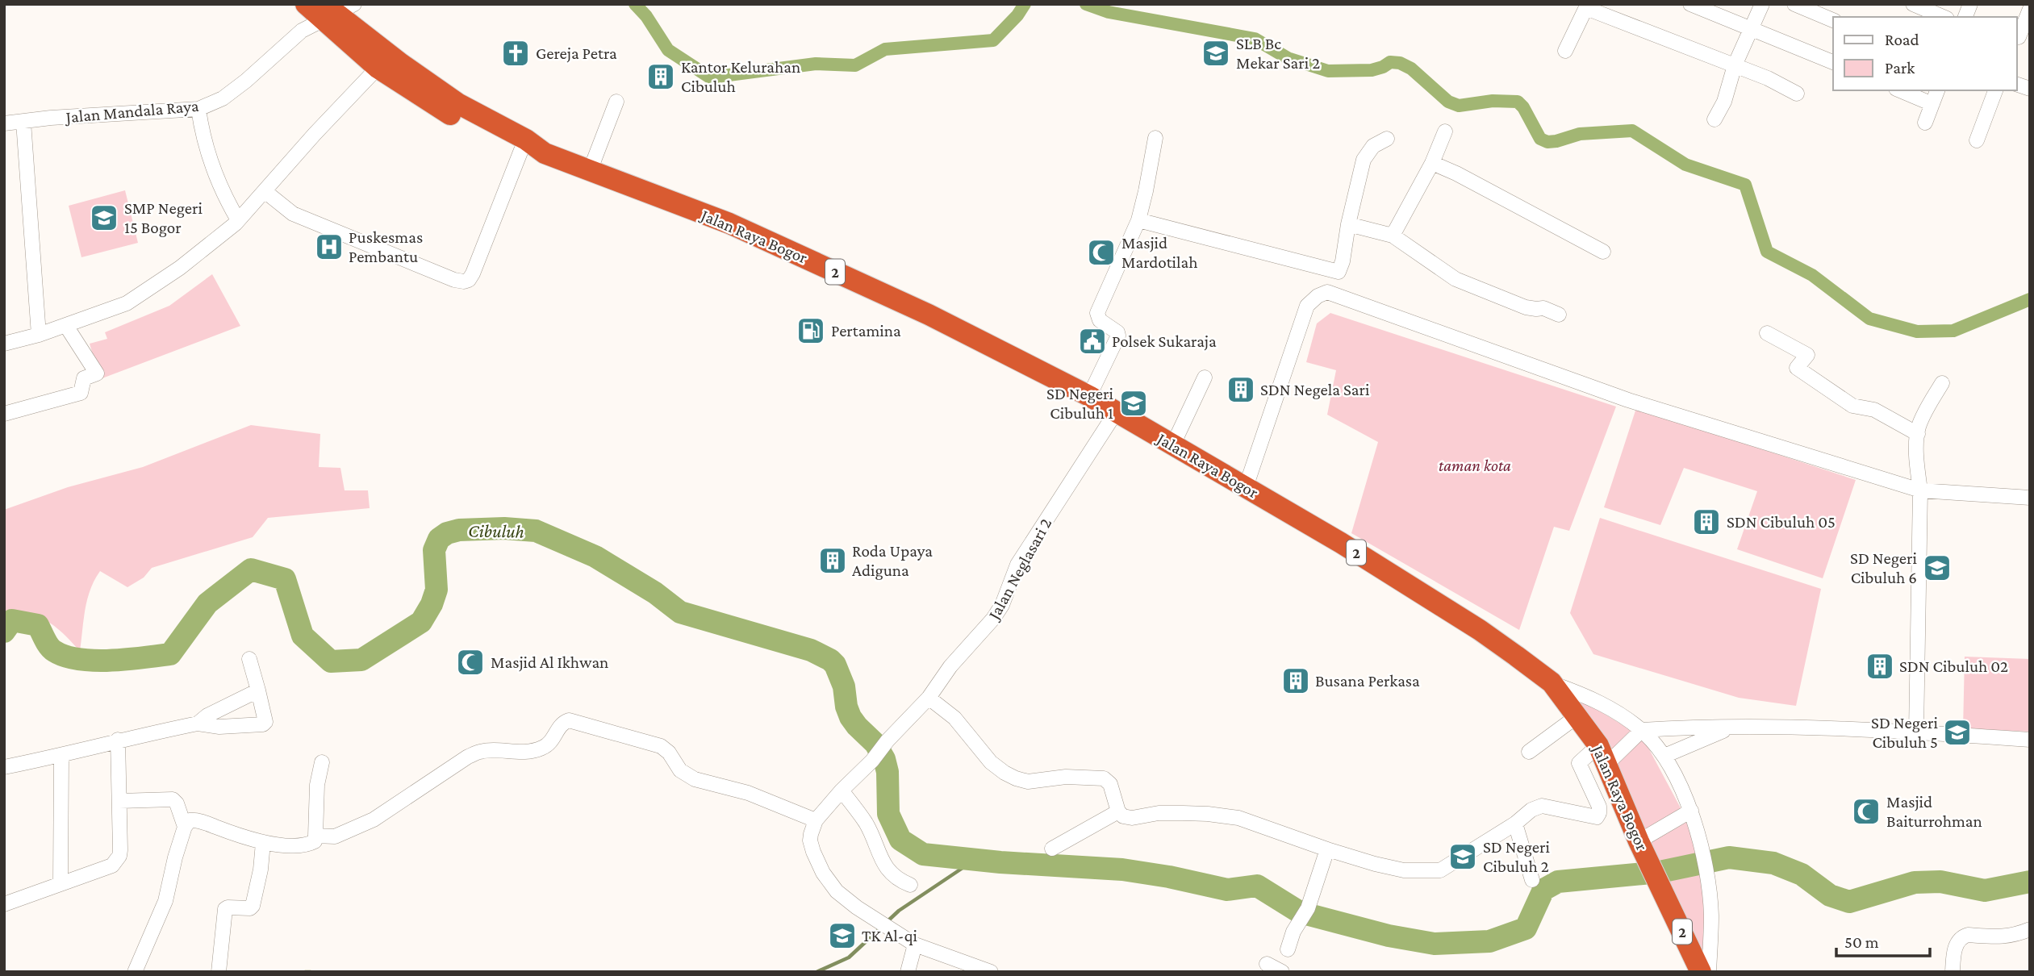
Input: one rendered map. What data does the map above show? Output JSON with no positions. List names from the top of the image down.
{
  "streets": {
    "highway": ["Jalan Raya Bogor", "2"],
    "street": ["Jalan Mandala Raya", "Jalan Neglasari 2"]
  },
  "crossings": [
    ["Jalan Mandala Raya", "Jalan Raya Bogor"],
    ["Jalan Raya Bogor", "Jalan Neglasari 2"]
  ],
  "water": ["Cibuluh"],
  "parks": ["taman kota"],
  "places": {
    "church": ["Gereja Petra"],
    "school or university": [
      "SLB Bc Mekar Sari 2",
      "SMP Negeri 15 Bogor",
      "SD Negeri Cibuluh 1",
      "SD Negeri Cibuluh 6",
      "SD Negeri Cibuluh 5",
      "SD Negeri Cibuluh 2",
      "TK Al-qi"
    ],
    "building": [
      "Kantor Kelurahan Cibuluh",
      "SDN Negela Sari",
      "SDN Cibuluh 05",
      "Roda Upaya Adiguna",
      "SDN Cibuluh 02",
      "Busana Perkasa"
    ],
    "hospital": ["Puskesmas Pembantu"],
    "mosque": ["Masjid Mardotilah", "Masjid Al Ikhwan", "Masjid Baiturrohman"],
    "fuel station": ["Pertamina"],
    "public building": ["Polsek Sukaraja"]
  },
  "legend": ["Road", "Park"],
  "scale_bar": "50 m"
}
